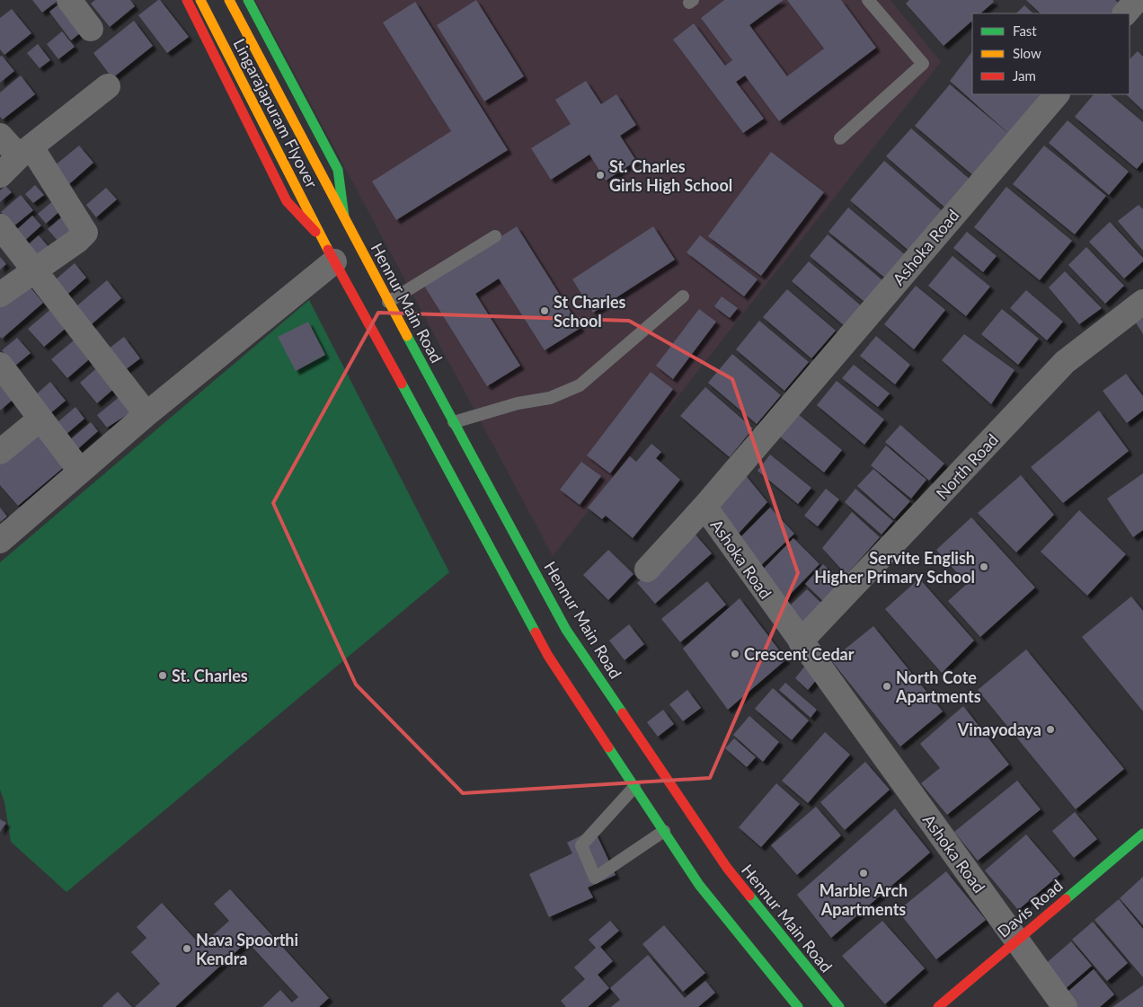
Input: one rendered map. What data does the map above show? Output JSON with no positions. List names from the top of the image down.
{
  "streets": {
    "main road": ["Lingarajapuram Flyover", "Hennur Main Road", "Davis Road"],
    "street": ["Ashoka Road", "North Road"]
  },
  "crossings": [
    ["Lingarajapuram Flyover", "Hennur Main Road"],
    ["Ashoka Road", "North Road"],
    ["Ashoka Road", "Davis Road"]
  ],
  "places": [
    "St. Charles Girls High School",
    "St Charles School",
    "Servite English Higher Primary School",
    "Crescent Cedar",
    "St. Charles",
    "North Cote Apartments",
    "Vinayodaya",
    "Marble Arch Apartments",
    "Nava Spoorthi Kendra"
  ],
  "legend": ["Fast", "Slow", "Jam"]
}
